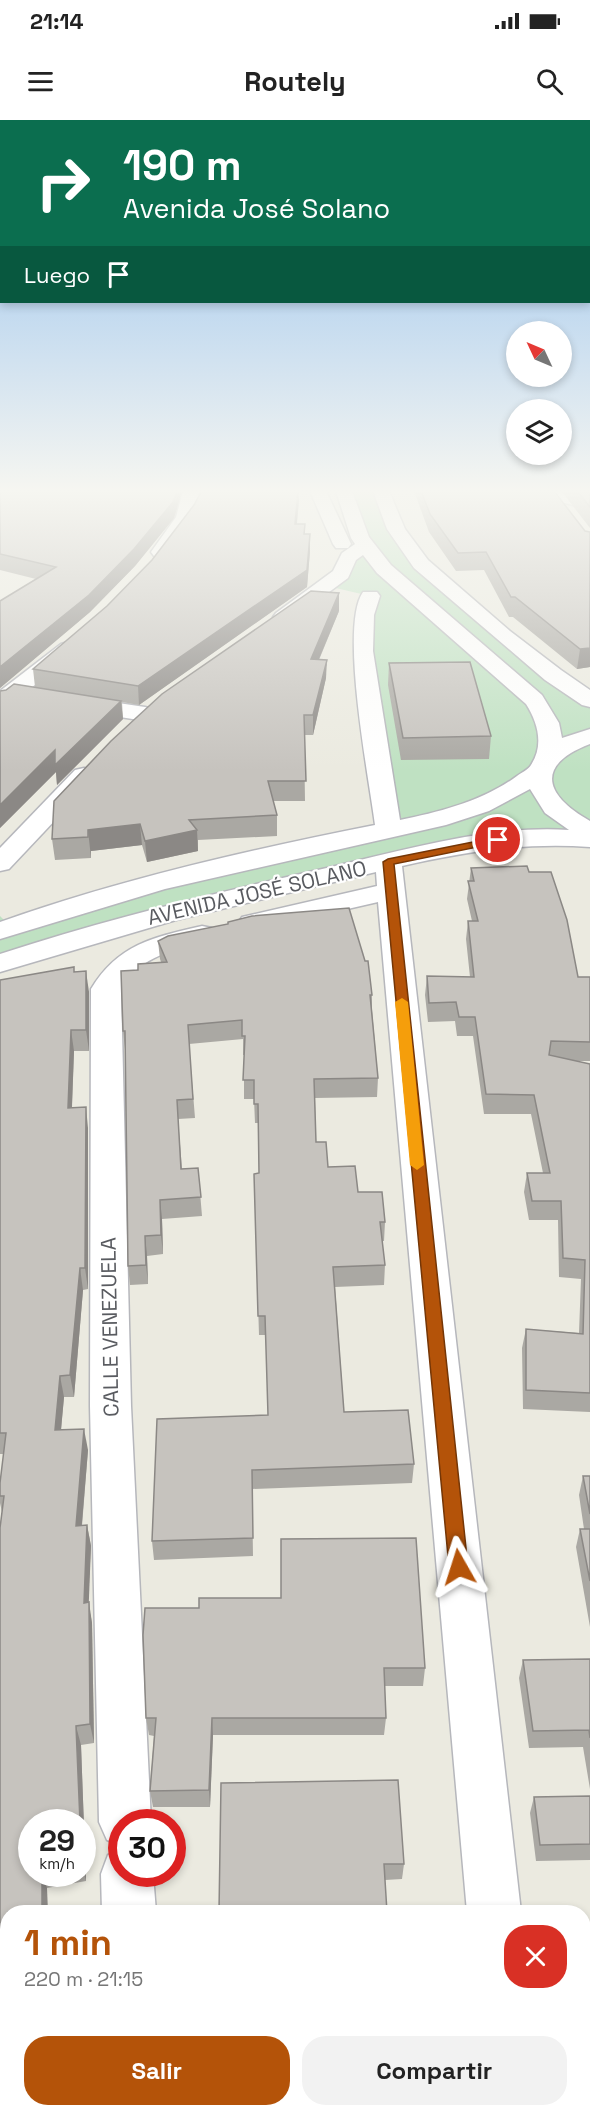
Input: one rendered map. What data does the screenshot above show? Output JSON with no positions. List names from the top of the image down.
{
  "streets": {
    "street": ["AVENIDA JOSÉ SOLANO", "CALLE VENEZUELA"]
  },
  "crossings": [
    ["AVENIDA JOSÉ SOLANO", "CALLE VENEZUELA"]
  ],
  "north": "top left",
  "page": {
    "status": "21:14",
    "header": "Routely",
    "turn": ["190 m", "Avenida José Solano"],
    "then": "Luego",
    "speed": "29 km/h",
    "limit": "30",
    "heading": ["1 min", "220 m · 21:15"],
    "buttons": ["Salir", "Compartir"]
  }
}
